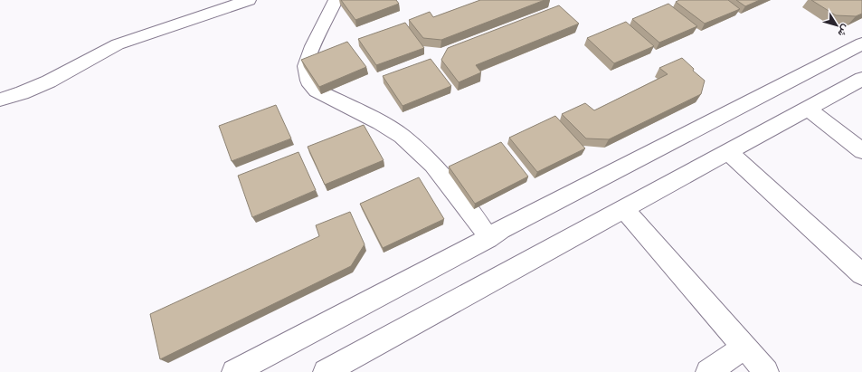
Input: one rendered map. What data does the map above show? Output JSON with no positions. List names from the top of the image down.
{
  "north": "bottom right"
}
